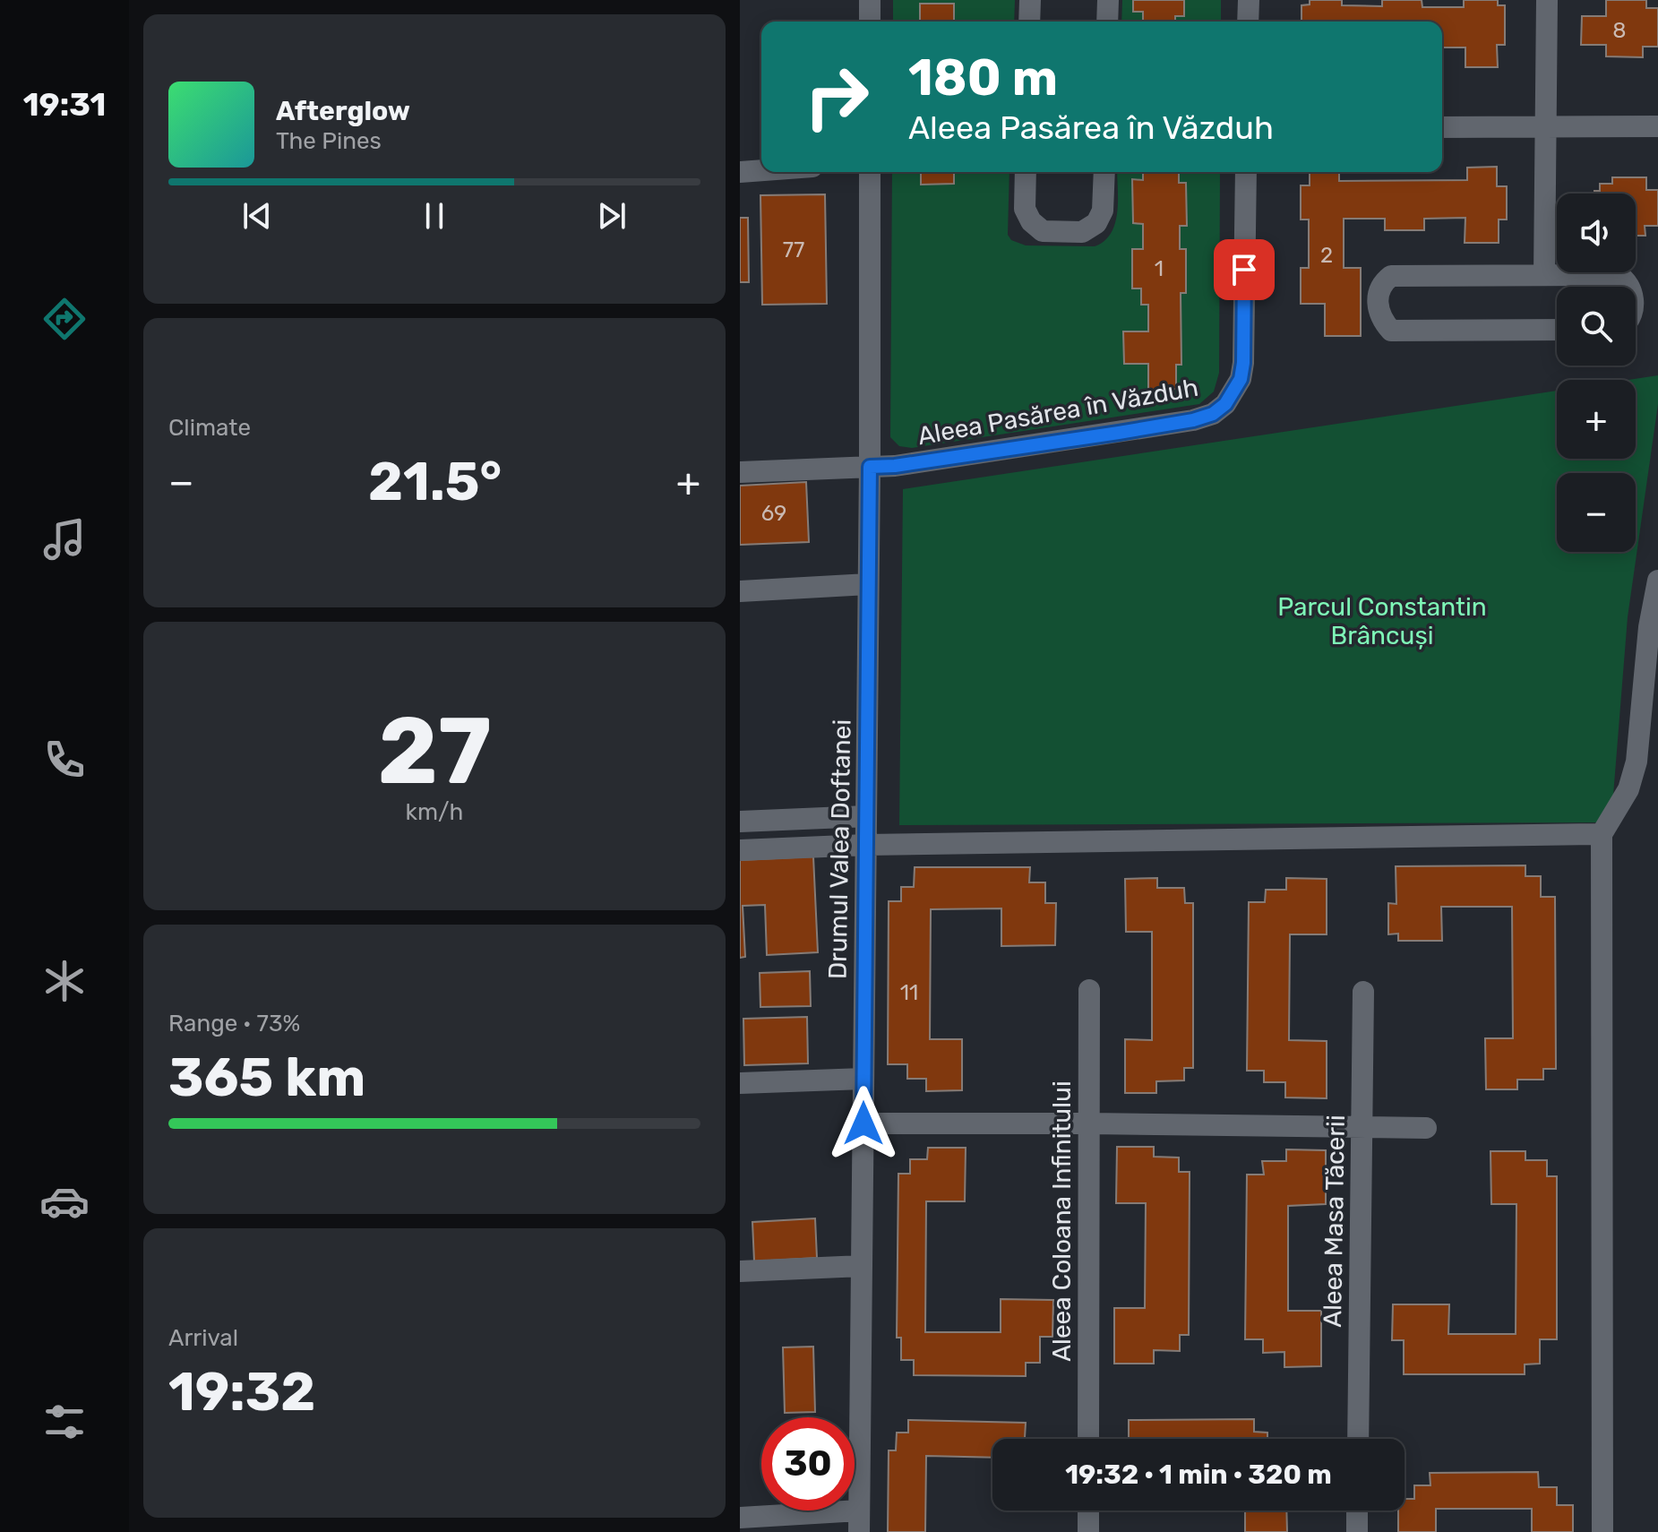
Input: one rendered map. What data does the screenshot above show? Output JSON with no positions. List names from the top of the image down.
{
  "streets": {
    "street": [
      "Aleea Pasărea în Văzduh",
      "Drumul Valea Doftanei",
      "Aleea Coloana Infinitului",
      "Aleea Masa Tăcerii"
    ]
  },
  "crossings": [
    ["Aleea Pasărea în Văzduh", "Drumul Valea Doftanei"]
  ],
  "parks": ["Parcul Constantin Brâncuși"],
  "house_numbers": [
    "8",
    "77",
    "2",
    "1",
    "69",
    "11"
  ],
  "page": {
    "tabs": "19:31",
    "turn": ["180 m", "Aleea Pasărea în Văzduh"],
    "song": ["Afterglow", "The Pines"],
    "map_buttons": ["+", "−"],
    "tile": [
      "Climate",
      ["27", "km/h"],
      ["Range · 73%", "365 km"],
      ["Arrival", "19:32"]
    ],
    "heat": ["−", "21.5°", "+"],
    "limit": "30",
    "trip": "19:32 · 1 min · 320 m"
  }
}
